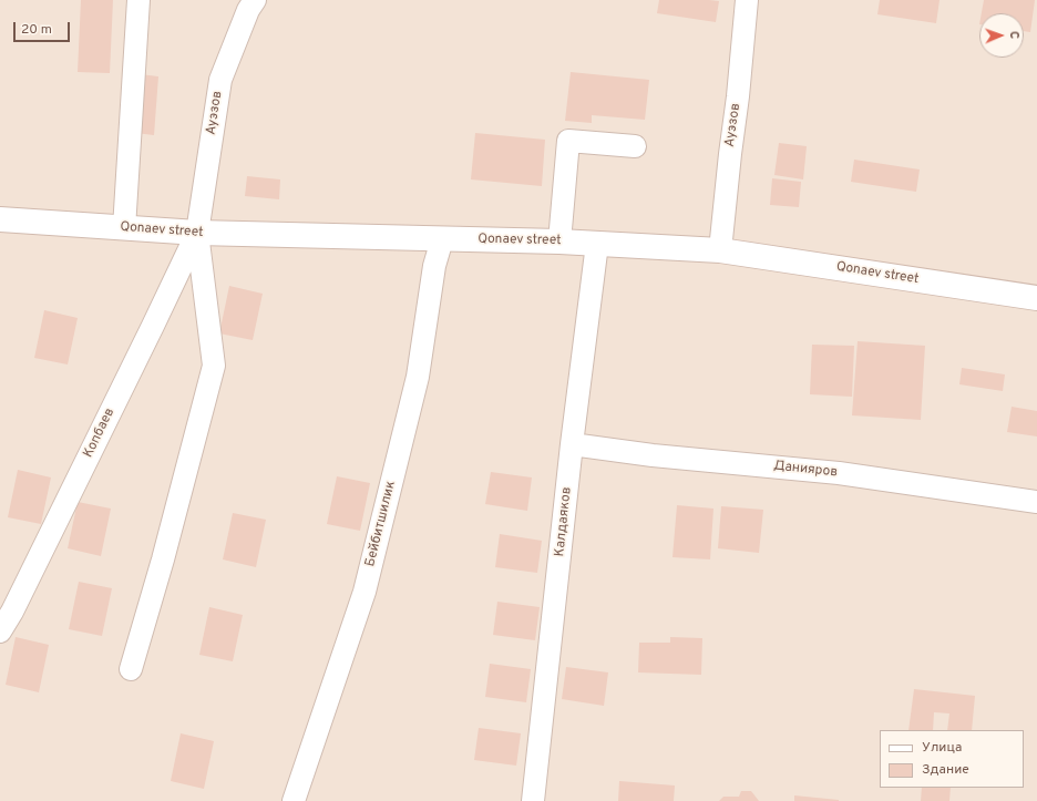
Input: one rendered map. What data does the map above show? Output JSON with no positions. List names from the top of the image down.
{
  "streets": {
    "main road": ["Qonaev street"],
    "street": [
      "Ауэзов",
      "Копбаев",
      "Данияров",
      "Калдаяков",
      "Бейбитшилик"
    ]
  },
  "crossings": [
    ["Ауэзов", "Qonaev street"],
    ["Ауэзов", "Копбаев"],
    ["Qonaev street", "Копбаев"],
    ["Qonaev street", "Калдаяков"],
    ["Qonaev street", "Бейбитшилик"],
    ["Данияров", "Калдаяков"]
  ],
  "legend": ["Улица", "Здание"],
  "scale_bar": "20 m",
  "north": "right"
}
